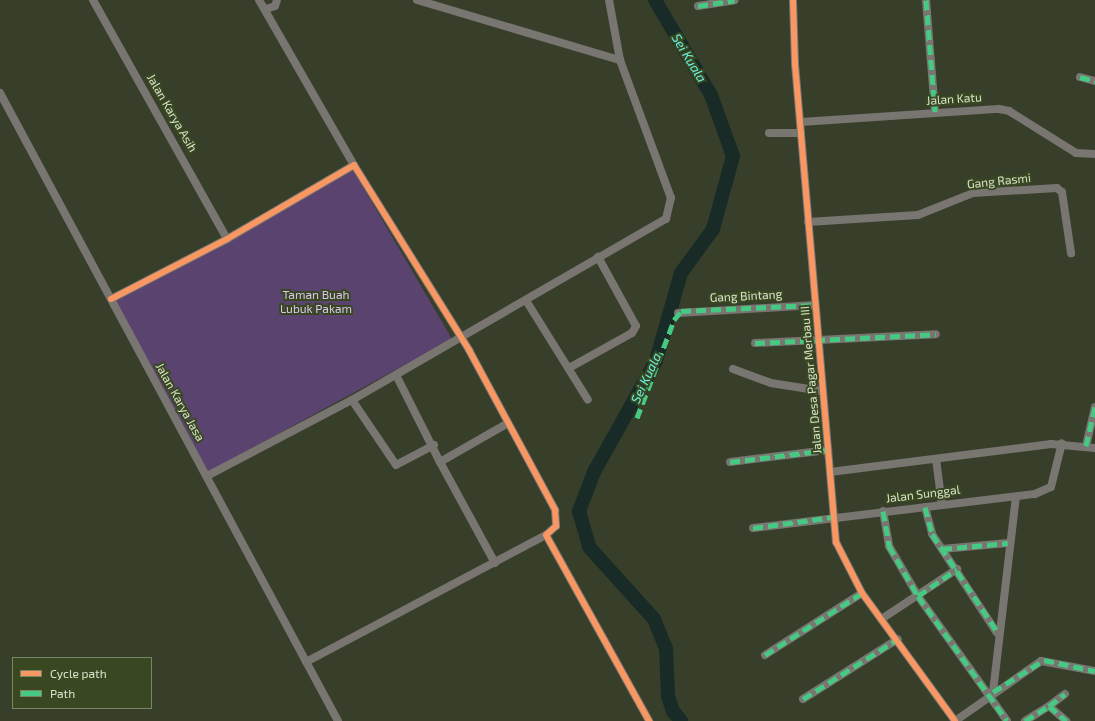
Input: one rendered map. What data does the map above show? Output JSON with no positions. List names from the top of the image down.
{
  "streets": {
    "street": [
      "Jalan Katu",
      "Jalan Karya Asih",
      "Gang Rasmi",
      "Gang Bintang",
      "Jalan Desa Pagar Merbau III",
      "Jalan Karya Jasa",
      "Jalan Sunggal"
    ]
  },
  "crossings": [
    ["Jalan Katu", "Jalan Desa Pagar Merbau III"],
    ["Gang Rasmi", "Jalan Desa Pagar Merbau III"],
    ["Gang Bintang", "Jalan Desa Pagar Merbau III"],
    ["Jalan Desa Pagar Merbau III", "Jalan Sunggal"]
  ],
  "water": ["Sei Kuala"],
  "parks": ["Taman Buah Lubuk Pakam"],
  "legend": ["Cycle path", "Path"]
}
